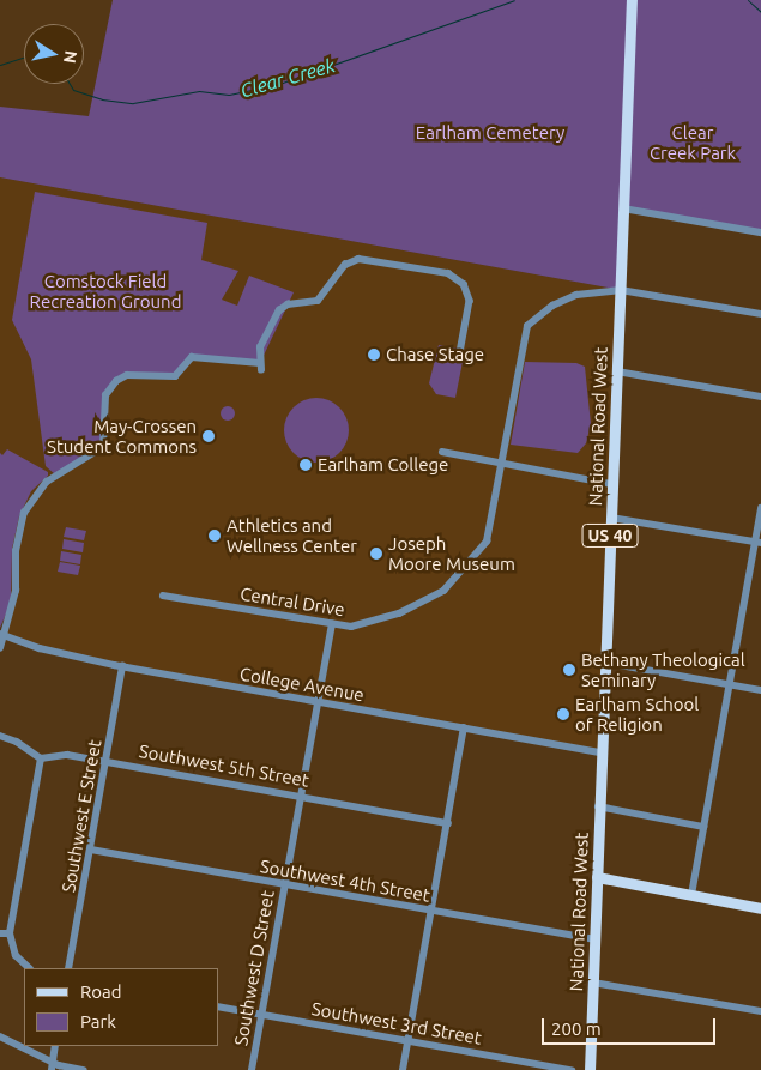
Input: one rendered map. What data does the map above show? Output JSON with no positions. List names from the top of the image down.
{
  "streets": {
    "main road": ["National Road West", "US 40"],
    "street": [
      "Central Drive",
      "College Avenue",
      "Southwest 5th Street",
      "Southwest E Street",
      "Southwest 4th Street",
      "Southwest D Street",
      "Southwest 3rd Street"
    ]
  },
  "crossings": [
    ["National Road West", "Central Drive"],
    ["National Road West", "College Avenue"],
    ["National Road West", "Southwest 4th Street"],
    ["Central Drive", "Southwest D Street"],
    ["College Avenue", "Southwest E Street"],
    ["College Avenue", "Southwest D Street"],
    ["Southwest 5th Street", "Southwest E Street"],
    ["Southwest 5th Street", "Southwest D Street"],
    ["Southwest E Street", "Southwest 4th Street"],
    ["Southwest 4th Street", "Southwest D Street"],
    ["Southwest D Street", "Southwest 3rd Street"]
  ],
  "water": ["Clear Creek"],
  "parks": ["Clear Creek Park", "Earlham Cemetery", "Comstock Field Recreation Ground"],
  "places": [
    "Chase Stage",
    "May-Crossen Student Commons",
    "Earlham College",
    "Athletics and Wellness Center",
    "Joseph Moore Museum",
    "Bethany Theological Seminary",
    "Earlham School of Religion"
  ],
  "legend": ["Road", "Park"],
  "scale_bar": "200 m",
  "north": "right"
}
